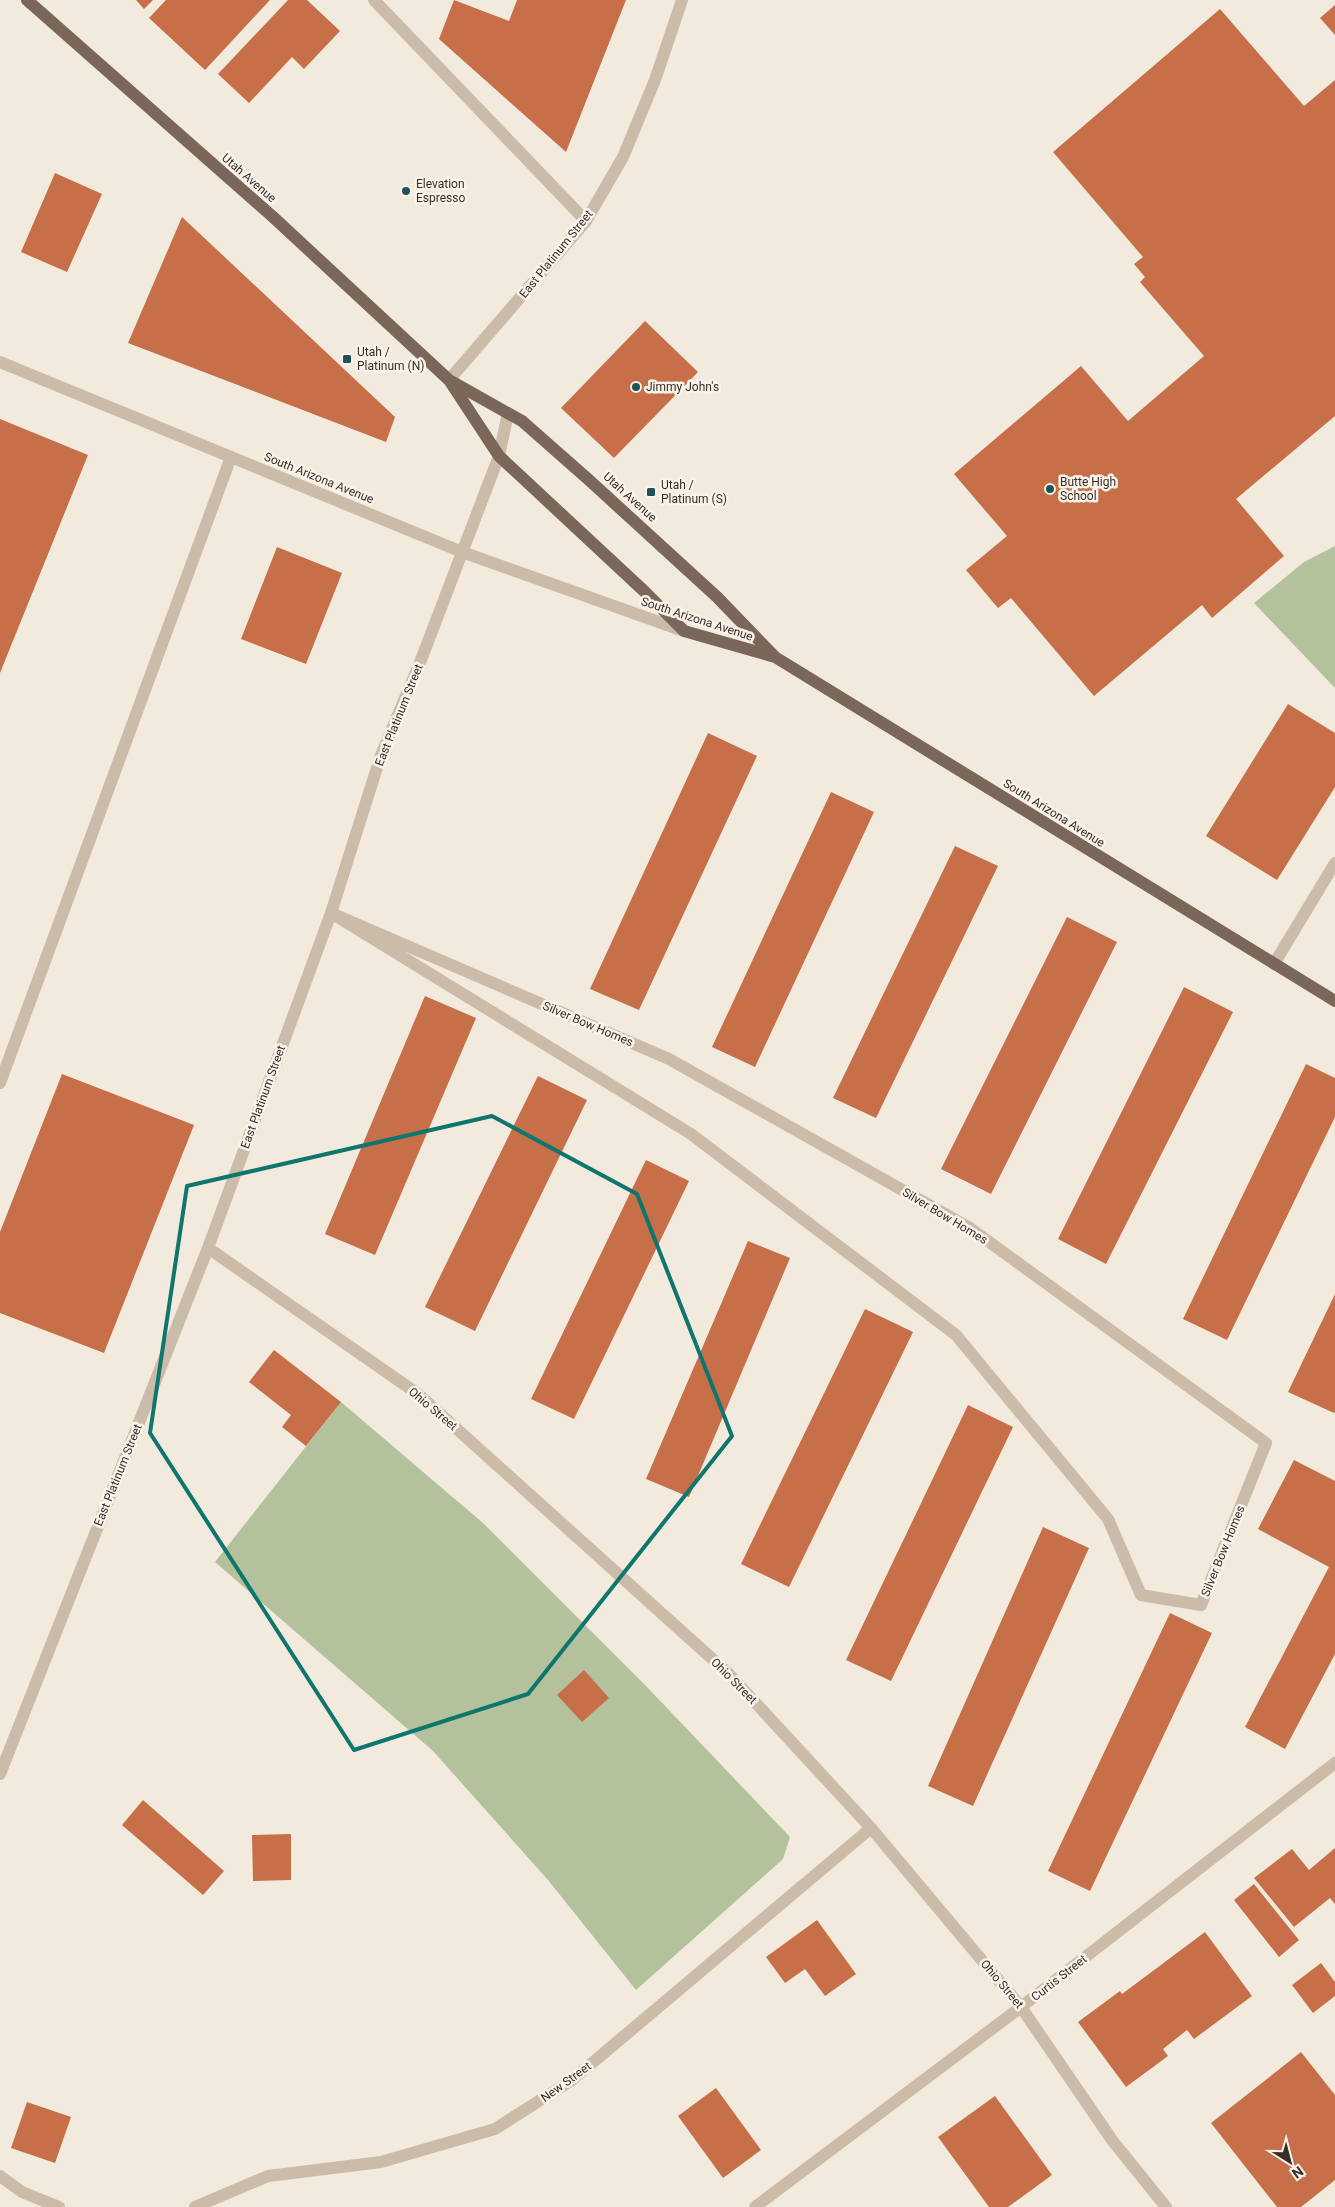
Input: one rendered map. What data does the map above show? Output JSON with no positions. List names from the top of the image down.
{
  "streets": {
    "main road": ["Utah Avenue", "South Arizona Avenue"],
    "street": [
      "East Platinum Street",
      "Silver Bow Homes",
      "Ohio Street",
      "Curtis Street",
      "New Street"
    ]
  },
  "crossings": [
    ["Utah Avenue", "East Platinum Street"],
    ["Utah Avenue", "South Arizona Avenue"],
    ["East Platinum Street", "South Arizona Avenue"],
    ["East Platinum Street", "Silver Bow Homes"],
    ["East Platinum Street", "Ohio Street"],
    ["Ohio Street", "Curtis Street"],
    ["Ohio Street", "New Street"]
  ],
  "places": {
    "other": ["Elevation Espresso", "Jimmy John's", "Butte High School"],
    "transit": ["Utah / Platinum (N)", "Utah / Platinum (S)"]
  },
  "north": "bottom right"
}
